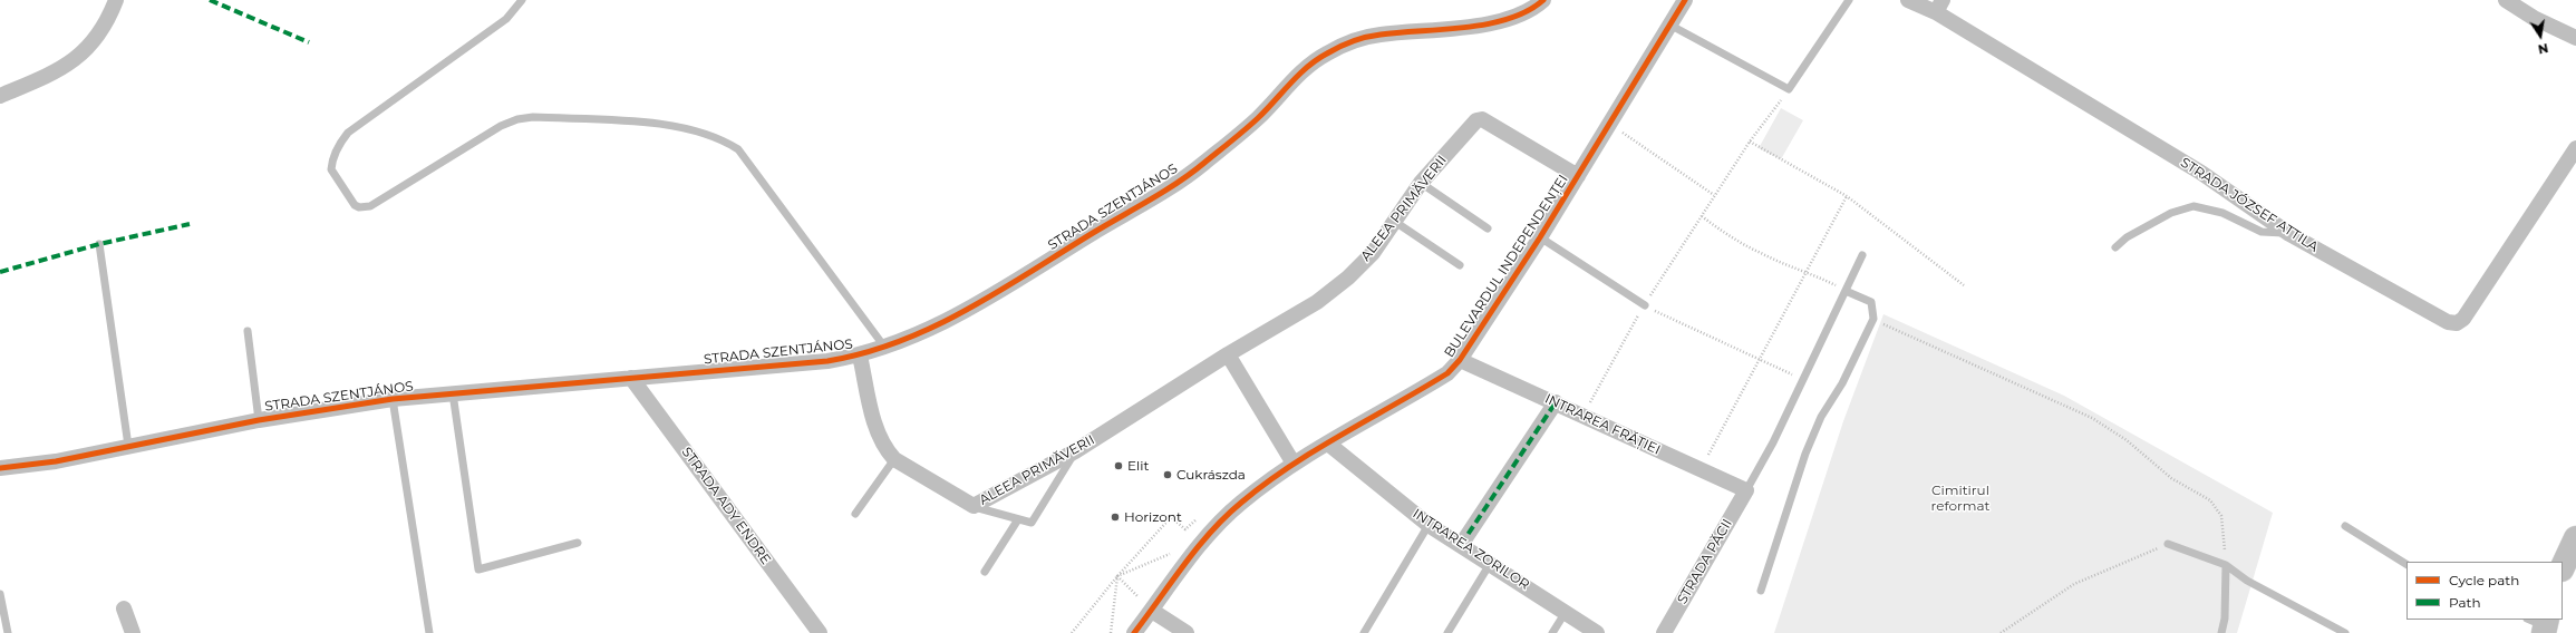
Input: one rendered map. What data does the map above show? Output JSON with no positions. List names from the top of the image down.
{
  "streets": {
    "street": [
      "STRADA JÓZSEF ATTILA",
      "STRADA SZENTJÁNOS",
      "ALEEA PRIMĂVERII",
      "BULEVARDUL INDEPENDENȚEI",
      "INTRAREA FRĂȚIEI",
      "STRADA ADY ENDRE",
      "INTRAREA ZORILOR",
      "STRADA PĂCII"
    ]
  },
  "crossings": [
    ["STRADA SZENTJÁNOS", "ALEEA PRIMĂVERII"],
    ["STRADA SZENTJÁNOS", "STRADA ADY ENDRE"],
    ["ALEEA PRIMĂVERII", "BULEVARDUL INDEPENDENȚEI"],
    ["BULEVARDUL INDEPENDENȚEI", "INTRAREA FRĂȚIEI"],
    ["BULEVARDUL INDEPENDENȚEI", "INTRAREA ZORILOR"],
    ["INTRAREA FRĂȚIEI", "STRADA PĂCII"]
  ],
  "parks": ["Cimitirul reformat"],
  "places": ["Elit", "Cukrászda", "Horizont"],
  "legend": ["Cycle path", "Path"],
  "north": "bottom"
}
